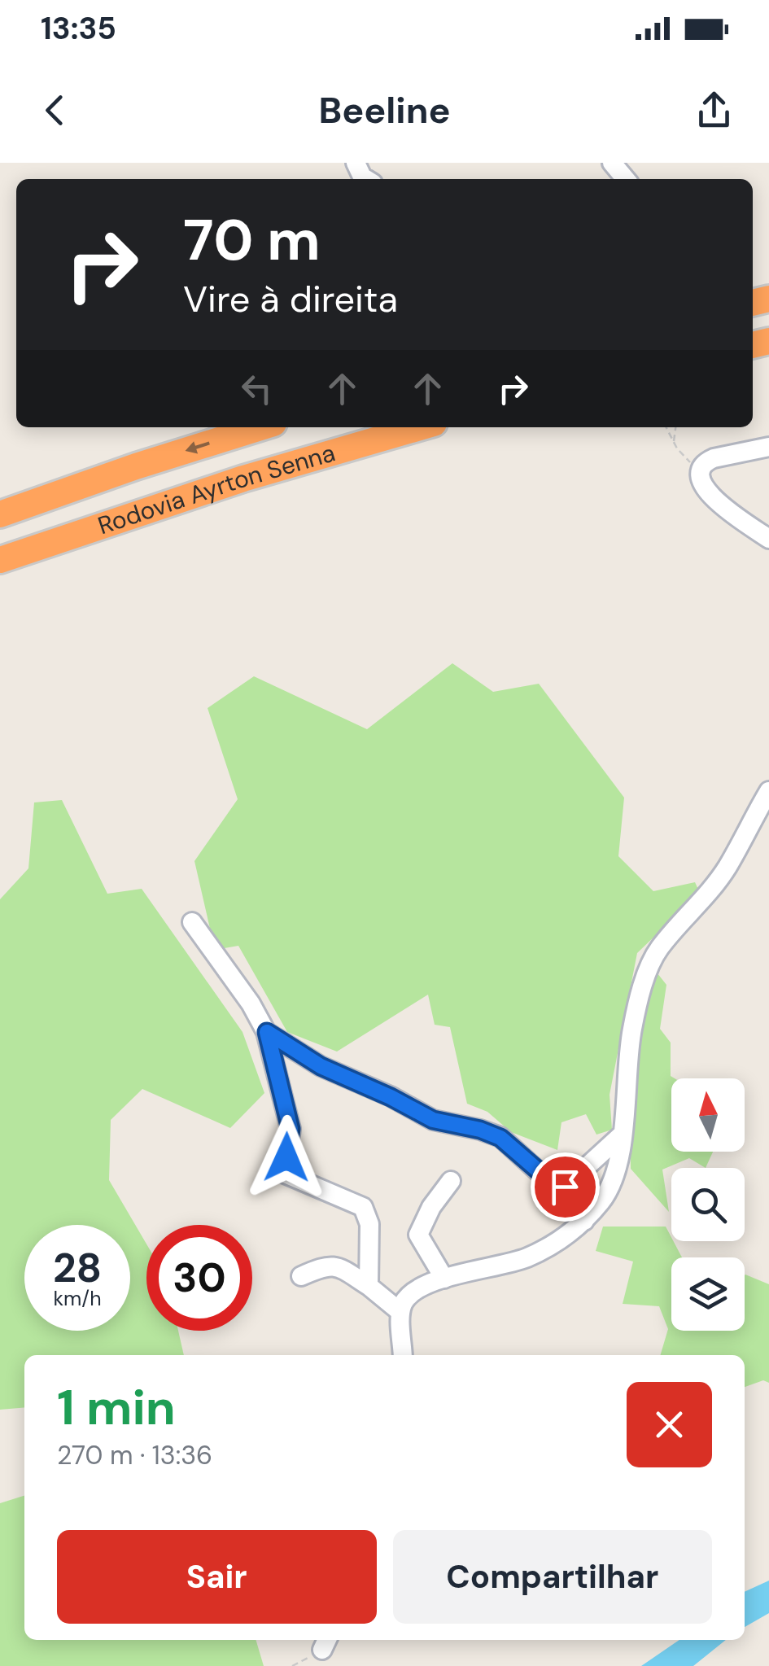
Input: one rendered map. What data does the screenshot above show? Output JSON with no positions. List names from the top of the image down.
{
  "streets": {
    "highway": ["Rodovia Ayrton Senna"]
  },
  "north": "top",
  "page": {
    "status": "13:35",
    "header": "Beeline",
    "turn": ["70 m", "Vire à direita"],
    "speed": "28 km/h",
    "limit": "30",
    "heading": ["1 min", "270 m · 13:36"],
    "buttons": ["Sair", "Compartilhar"]
  }
}
